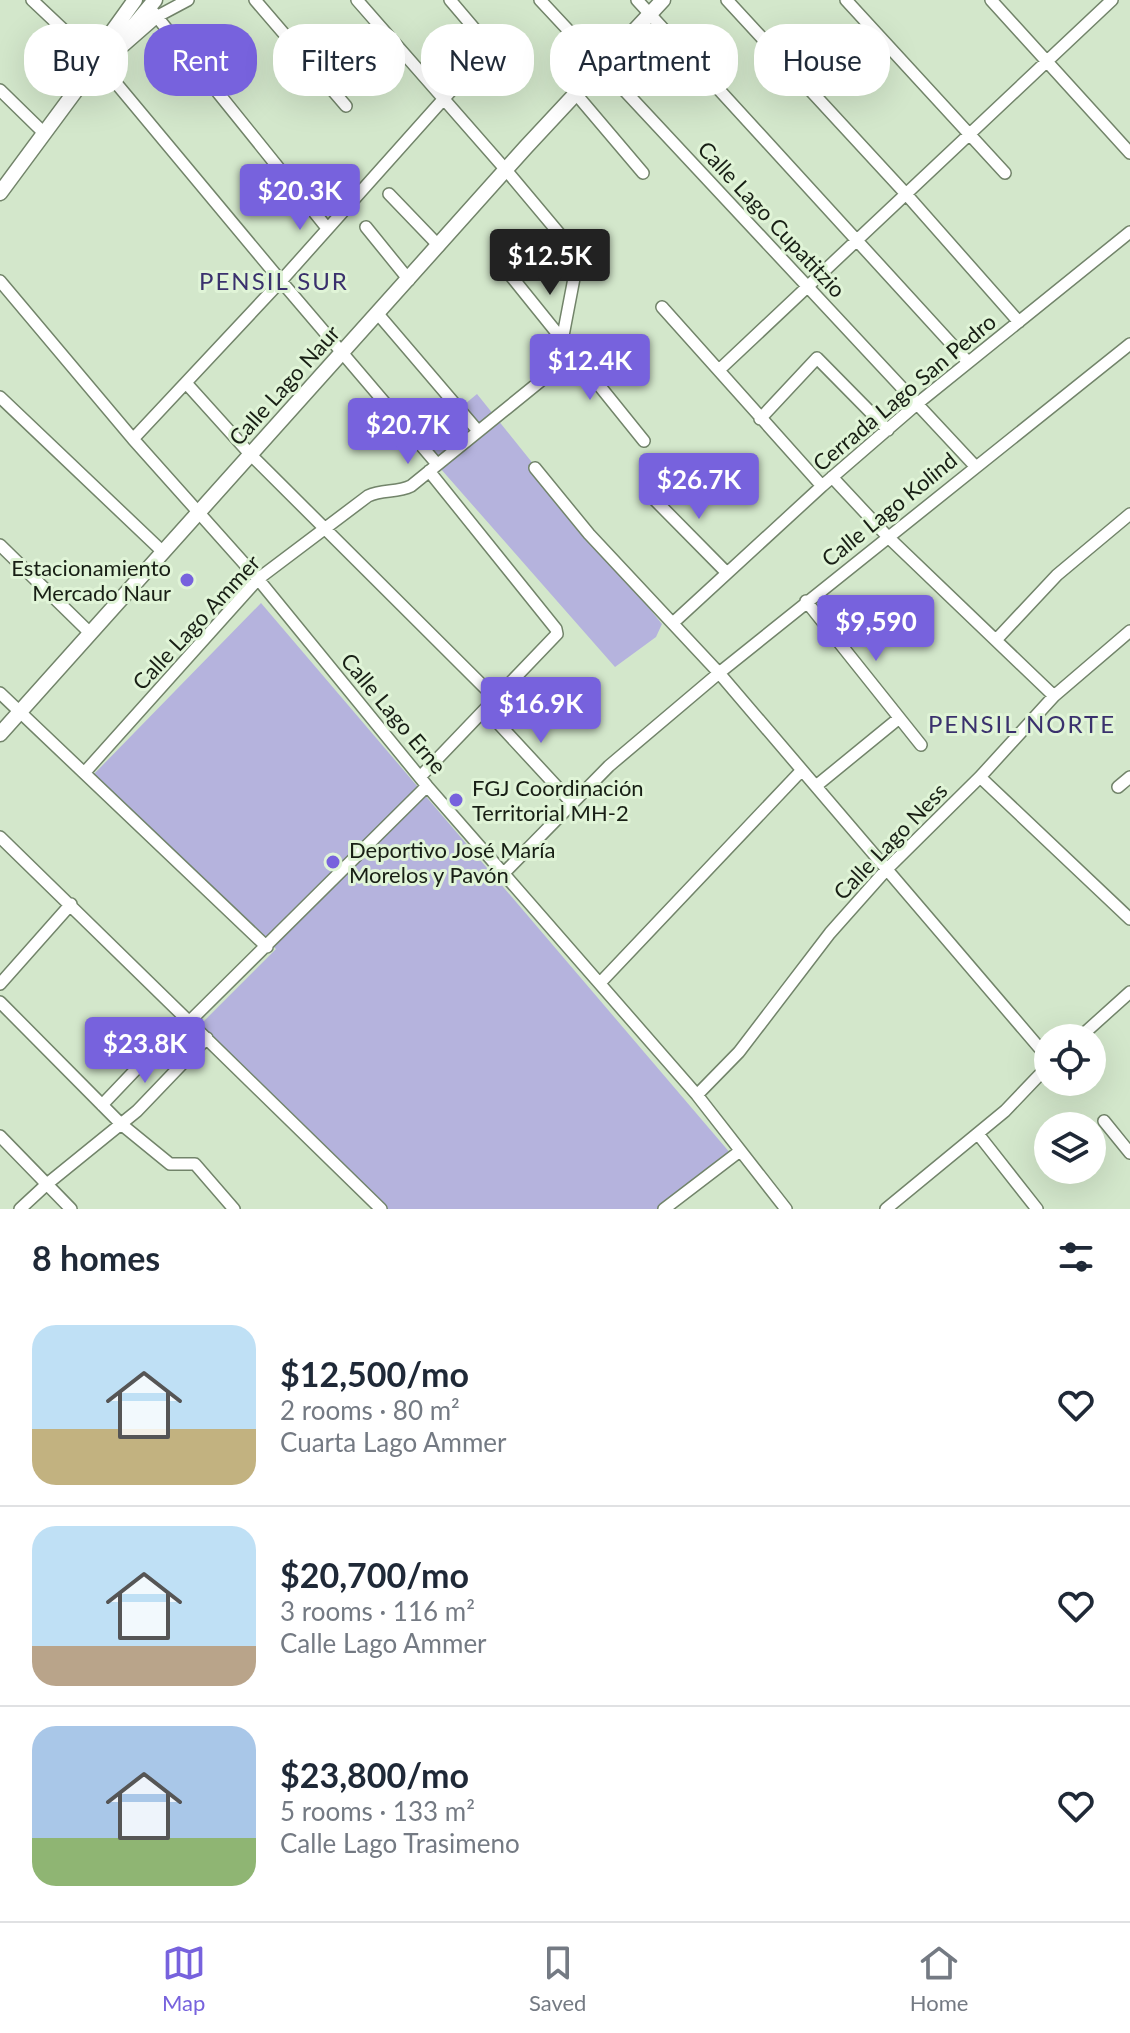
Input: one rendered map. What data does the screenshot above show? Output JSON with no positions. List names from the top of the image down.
{
  "streets": {
    "street": [
      "Calle Lago Cupatitzio",
      "Calle Lago Naur",
      "Cerrada Lago San Pedro",
      "Calle Lago Kolind",
      "Calle Lago Ammer",
      "Calle Lago Erne",
      "Calle Lago Ness"
    ]
  },
  "crossings": [
    ["Calle Lago Cupatitzio", "Cerrada Lago San Pedro"],
    ["Calle Lago Cupatitzio", "Calle Lago Kolind"],
    ["Calle Lago Naur", "Calle Lago Ammer"],
    ["Calle Lago Naur", "Calle Lago Erne"],
    ["Calle Lago Kolind", "Calle Lago Erne"],
    ["Calle Lago Ammer", "Calle Lago Erne"],
    ["Calle Lago Erne", "Calle Lago Ness"]
  ],
  "districts": ["PENSIL SUR", "PENSIL NORTE"],
  "places": ["Estacionamiento Mercado Naur", "FGJ Coordinación Territorial MH-2", "Deportivo José María Morelos y Pavón"],
  "page": {
    "chip": [
      "Buy",
      "Rent",
      "Filters",
      "New",
      "Apartment",
      "House"
    ],
    "price": [
      "$20.3K",
      "$12.5K",
      "$12.4K",
      "$20.7K",
      "$26.7K",
      "$9,590",
      "$16.9K",
      "$23.8K"
    ],
    "heading": "8 homes",
    "list": [
      {
        "name": "$12,500/mo",
        "note": "2 rooms · 80 m² · Cuarta Lago Ammer"
      },
      {
        "name": "$20,700/mo",
        "note": "3 rooms · 116 m² · Calle Lago Ammer"
      },
      {
        "name": "$23,800/mo",
        "note": "5 rooms · 133 m² · Calle Lago Trasimeno"
      }
    ],
    "tabs": ["Map", "Saved", "Home"]
  }
}
